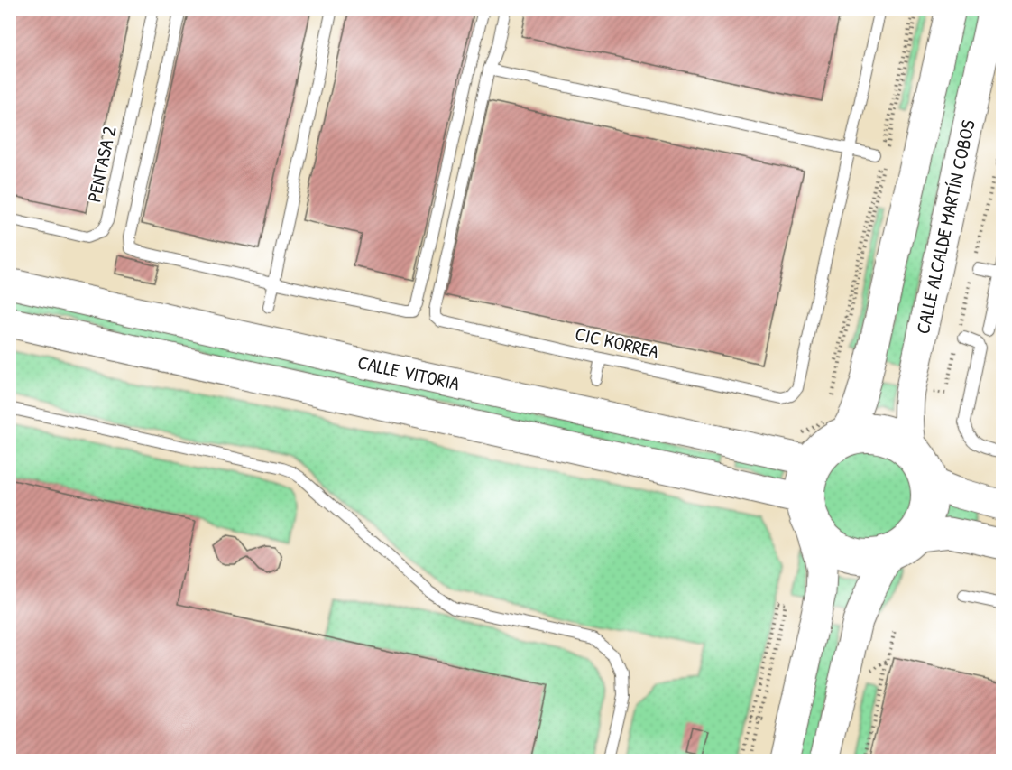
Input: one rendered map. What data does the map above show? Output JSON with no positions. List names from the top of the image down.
{
  "streets": {
    "main road": ["CALLE ALCALDE MARTÍN COBOS", "CALLE VITORIA"],
    "lane": ["PENTASA 2", "CIC KORREA"]
  }
}
